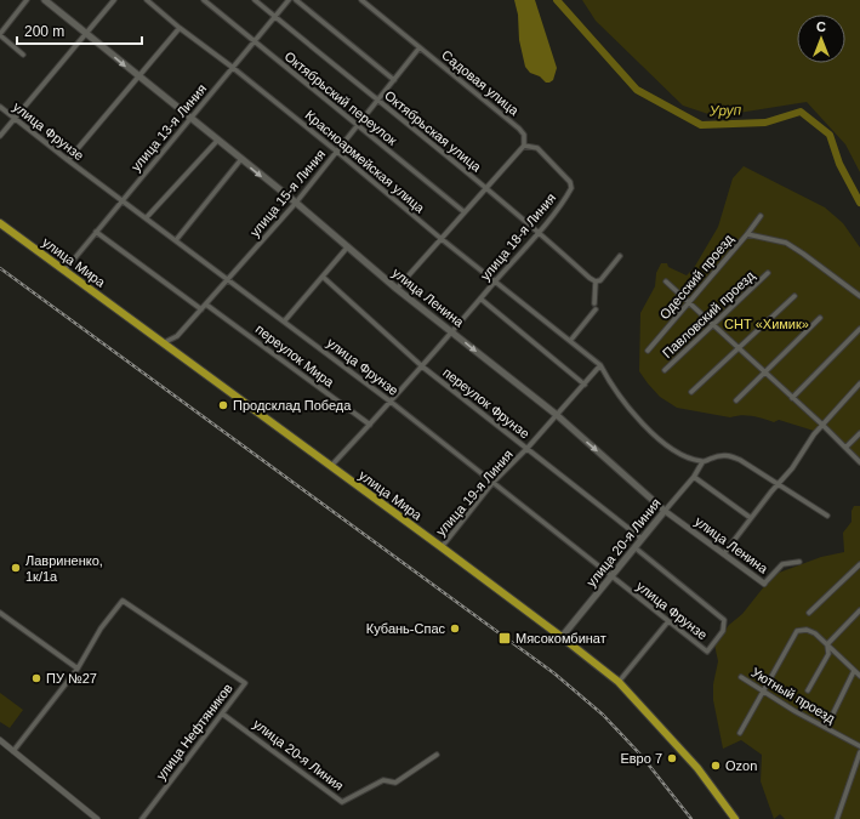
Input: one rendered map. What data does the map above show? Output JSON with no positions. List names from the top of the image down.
{
  "streets": {
    "main road": ["улица Мира", "улица Ленина", "улица 20-я Линия"],
    "street": [
      "Садовая улица",
      "Октябрьский переулок",
      "улица 13-я Линия",
      "улица Фрунзе",
      "Октябрьская улица",
      "Красноармейская улица",
      "улица 15-я Линия",
      "улица 18-я Линия",
      "Одесский проезд",
      "Павловский проезд",
      "переулок Мира",
      "переулок Фрунзе",
      "улица 19-я Линия",
      "Уютный проезд",
      "улица Нефтяников"
    ]
  },
  "crossings": [
    ["Садовая улица", "улица 15-я Линия"],
    ["Садовая улица", "улица 18-я Линия"],
    ["Октябрьский переулок", "улица 13-я Линия"],
    ["Октябрьский переулок", "улица 15-я Линия"],
    ["улица 13-я Линия", "улица Фрунзе"],
    ["улица 13-я Линия", "Октябрьская улица"],
    ["улица 13-я Линия", "Красноармейская улица"],
    ["улица 13-я Линия", "улица Мира"],
    ["улица 13-я Линия", "улица Ленина"],
    ["улица Фрунзе", "улица 15-я Линия"],
    ["улица Фрунзе", "улица 18-я Линия"],
    ["улица Фрунзе", "улица 19-я Линия"],
    ["улица Фрунзе", "улица 20-я Линия"],
    ["Октябрьская улица", "улица 15-я Линия"],
    ["Октябрьская улица", "улица 18-я Линия"],
    ["Красноармейская улица", "улица 15-я Линия"],
    ["Красноармейская улица", "улица 18-я Линия"],
    ["Красноармейская улица", "улица 19-я Линия"],
    ["Красноармейская улица", "улица 20-я Линия"],
    ["улица 15-я Линия", "улица Мира"],
    ["улица 15-я Линия", "улица Ленина"],
    ["улица 15-я Линия", "переулок Мира"],
    ["улица 18-я Линия", "улица Мира"],
    ["улица 18-я Линия", "улица Ленина"],
    ["улица 18-я Линия", "переулок Мира"],
    ["улица 18-я Линия", "переулок Фрунзе"],
    ["улица 18-я Линия", "улица 19-я Линия"],
    ["улица Мира", "улица 19-я Линия"],
    ["улица Мира", "улица 20-я Линия"],
    ["улица Ленина", "улица 19-я Линия"],
    ["улица Ленина", "улица 20-я Линия"],
    ["переулок Фрунзе", "улица 19-я Линия"],
    ["переулок Фрунзе", "улица 20-я Линия"],
    ["улица 20-я Линия", "улица Нефтяников"]
  ],
  "one_way": ["улица Ленина"],
  "water": ["Уруп"],
  "parks": ["СНТ «Химик»"],
  "places": {
    "other": [
      "Продсклад Победа",
      "Лавриненко, 1к/1а",
      "Кубань-Спас",
      "ПУ №27",
      "Евро 7",
      "Ozon"
    ],
    "transit": ["Мясокомбинат"]
  },
  "scale_bar": "200 m",
  "north": "top"
}
